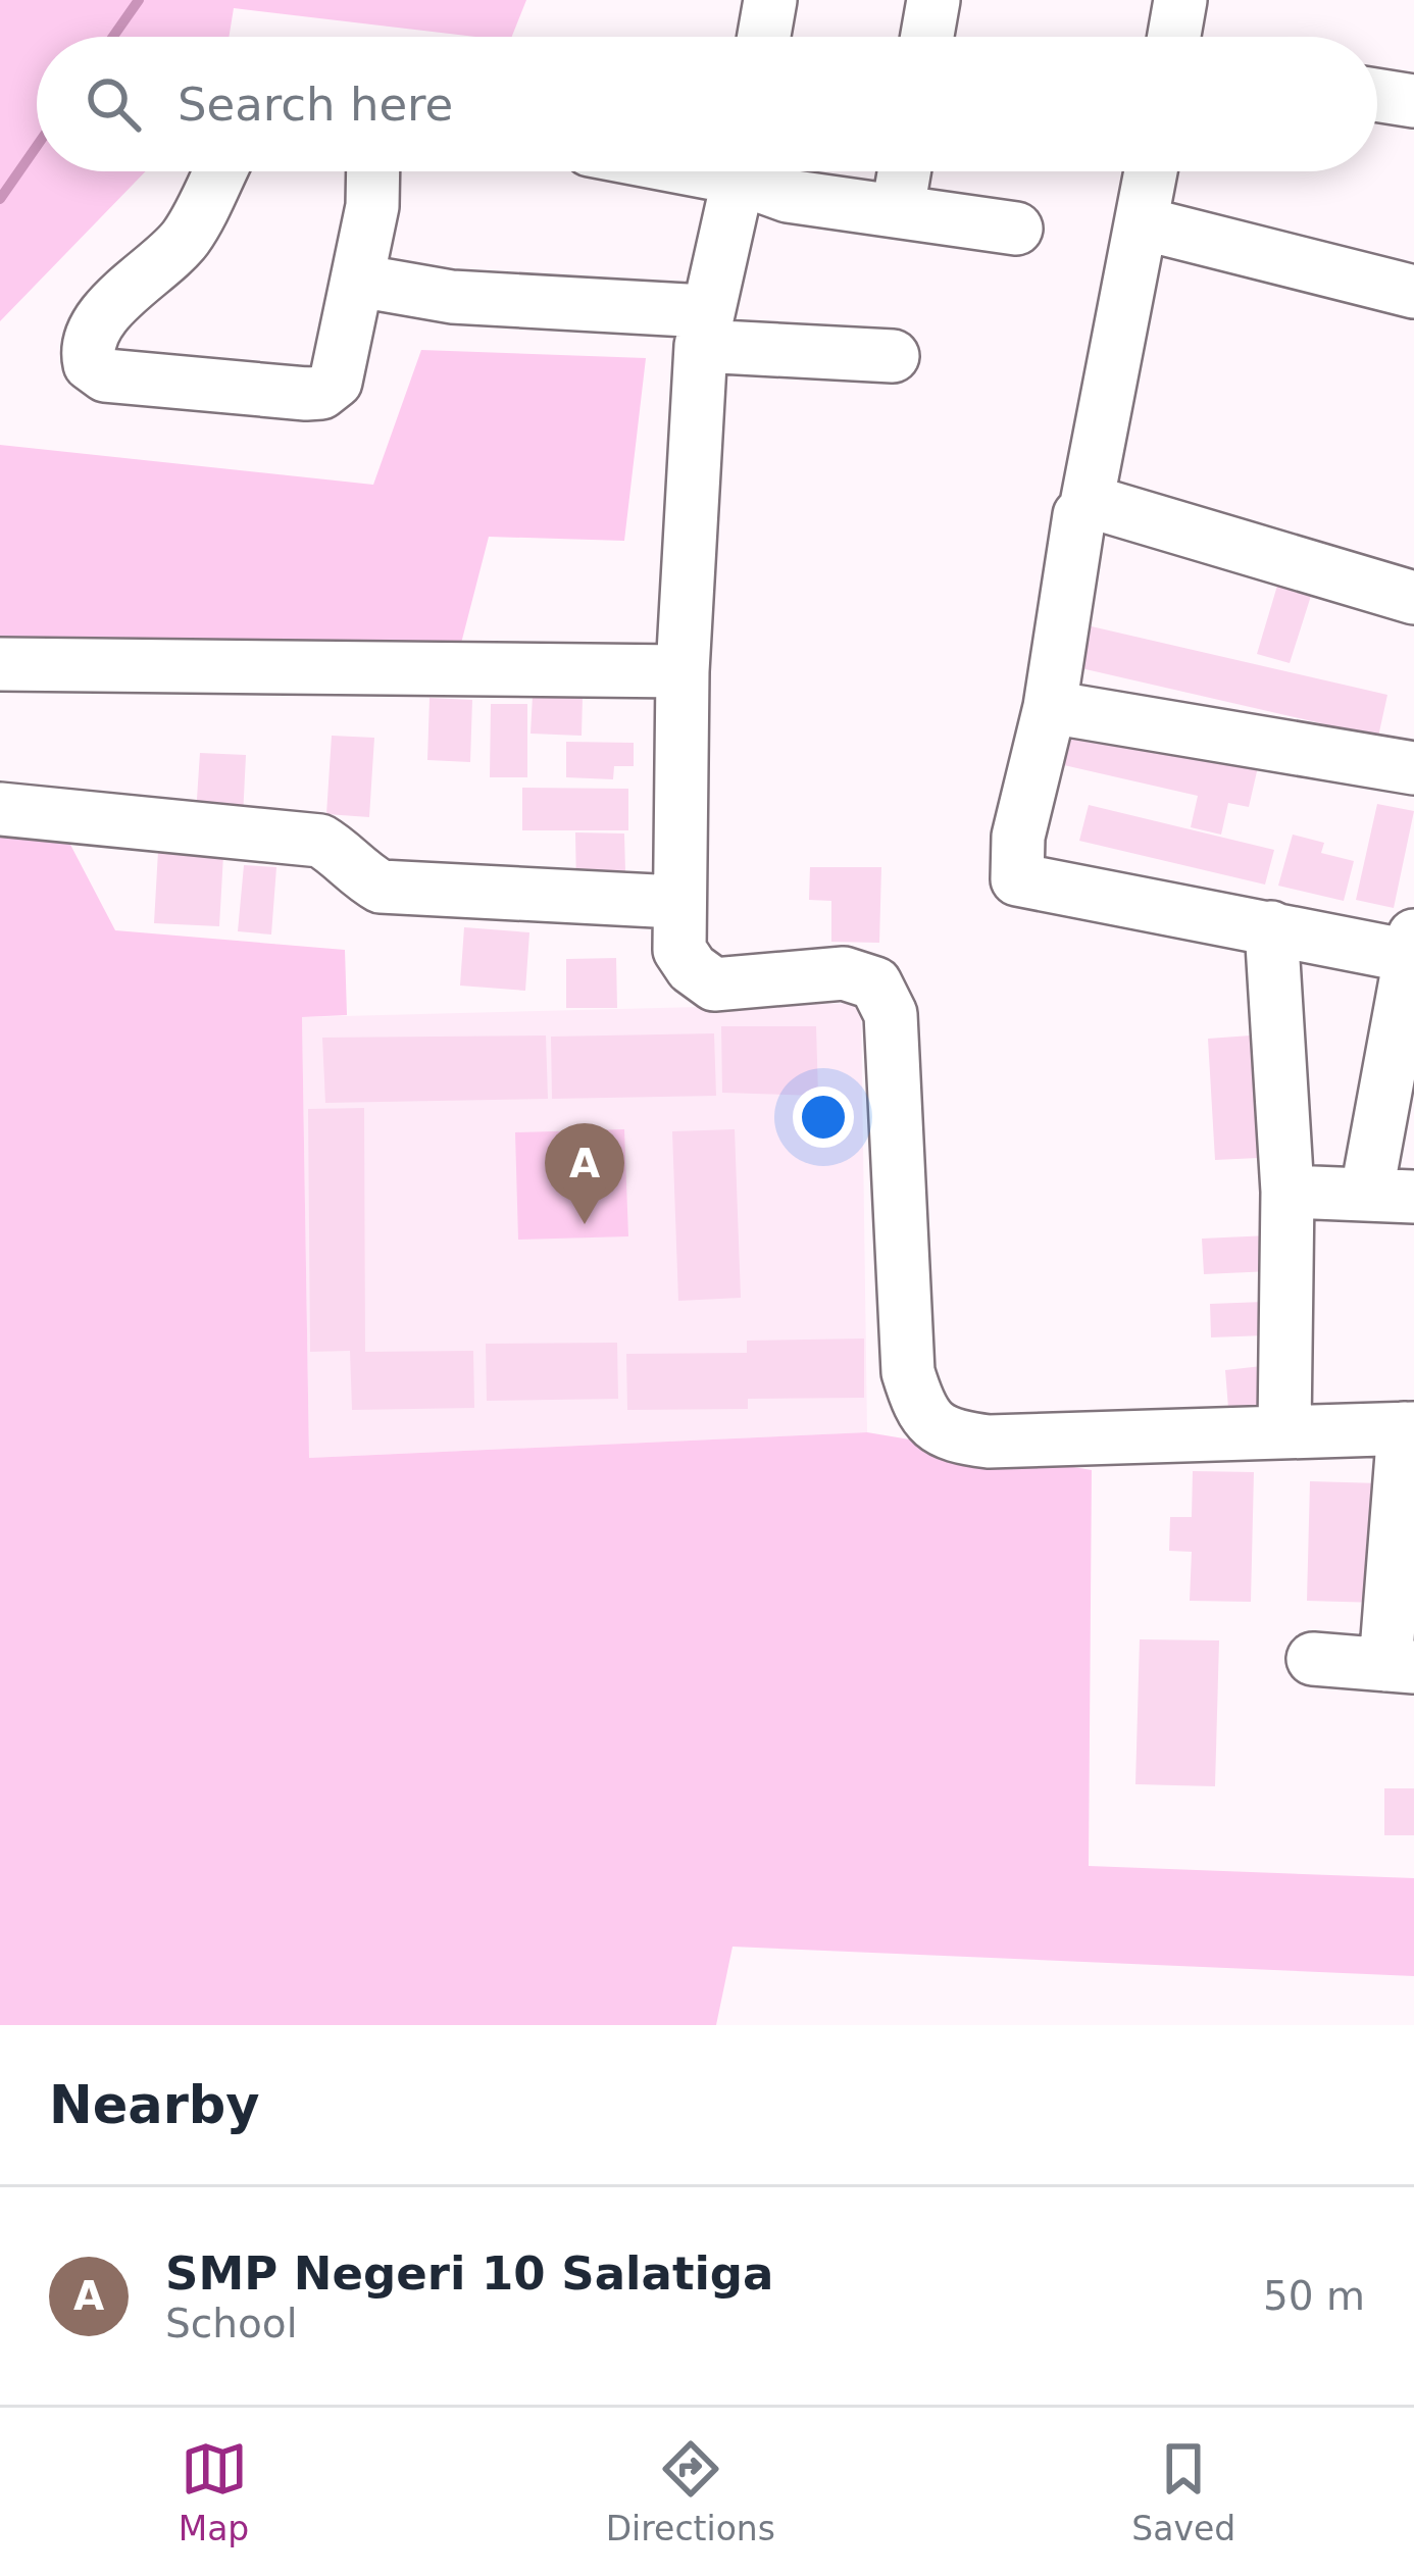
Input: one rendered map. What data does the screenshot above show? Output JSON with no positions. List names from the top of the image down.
{
  "page": {
    "search": "Search here",
    "pins": "A",
    "heading": "Nearby",
    "list": [
      {
        "mark": "A",
        "name": "SMP Negeri 10 Salatiga",
        "note": "School",
        "value": "50 m"
      }
    ],
    "nav": ["Map", "Directions", "Saved"]
  }
}
